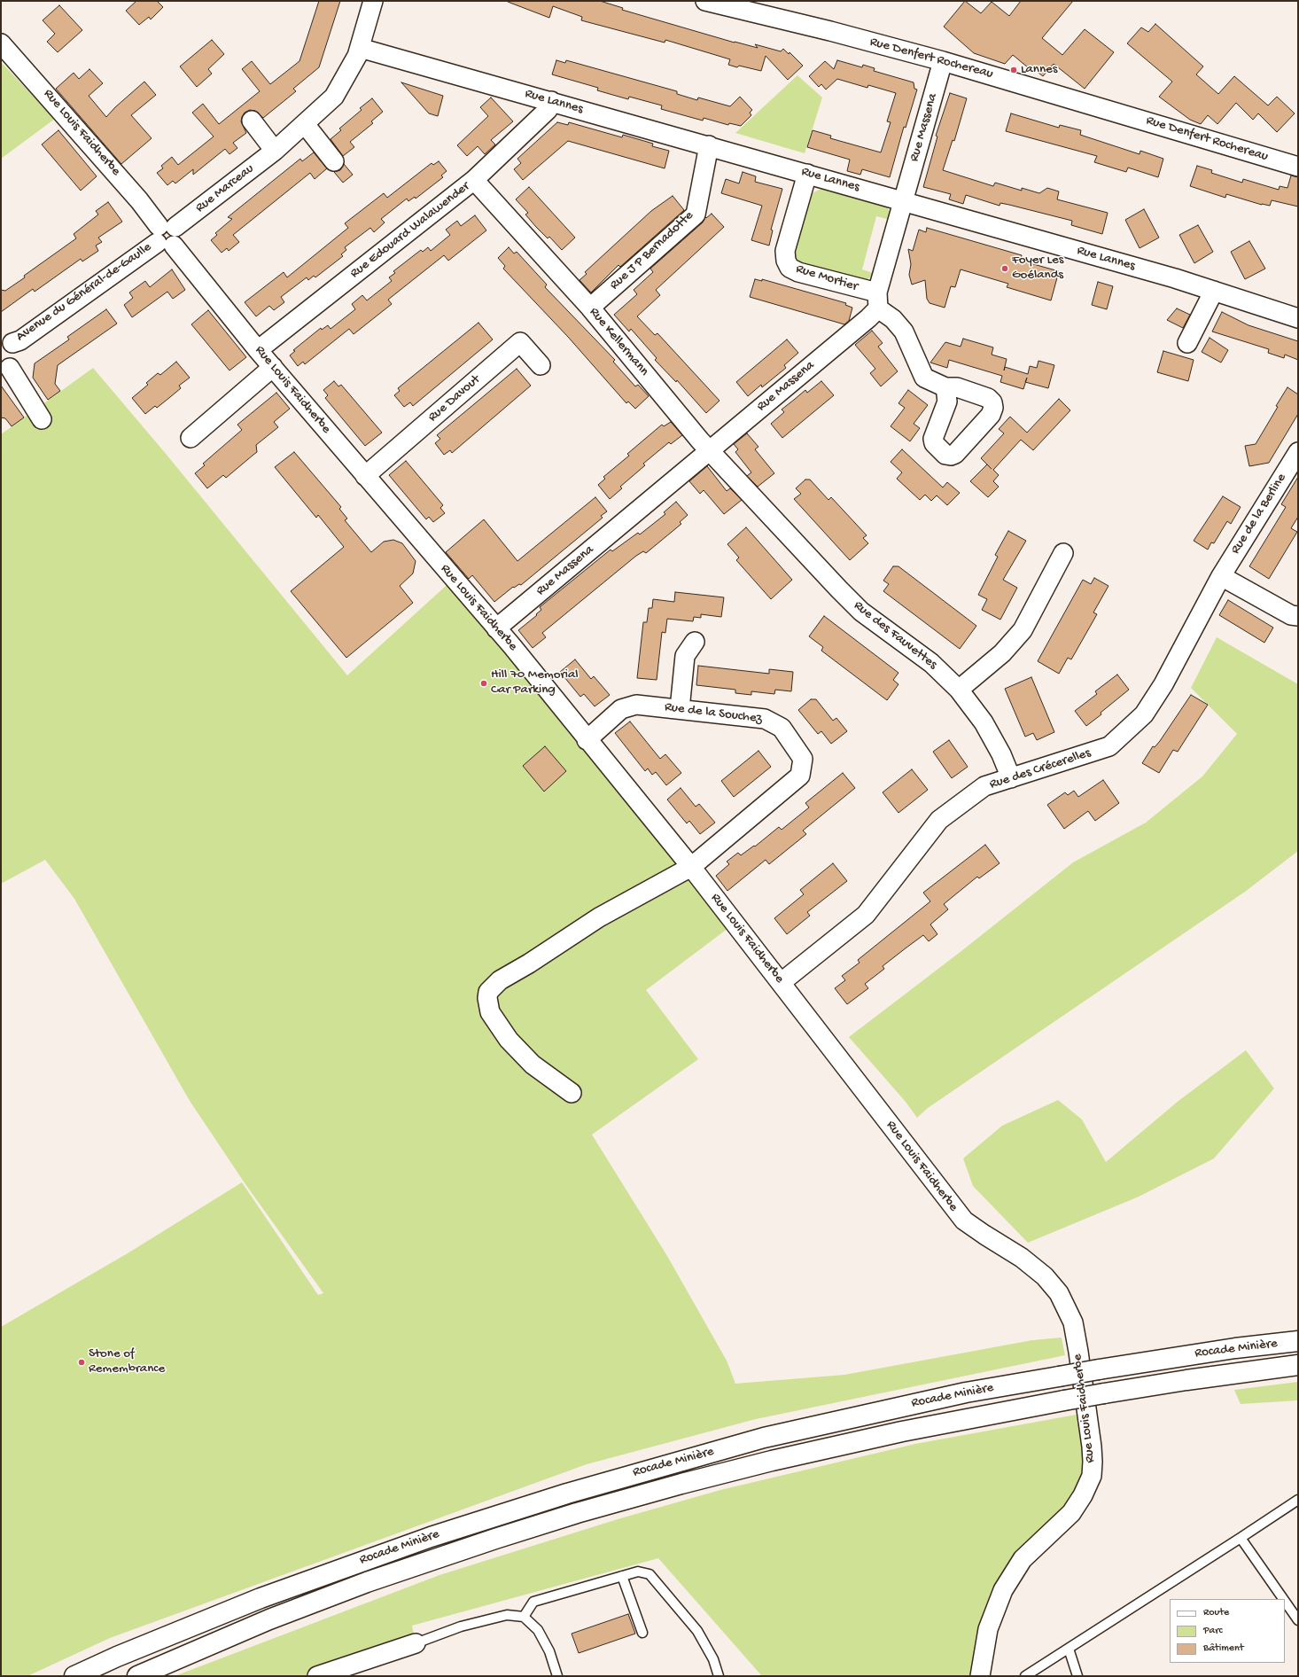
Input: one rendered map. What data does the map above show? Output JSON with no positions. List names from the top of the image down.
{
  "streets": {
    "highway": ["Rocade Minière"],
    "street": [
      "Rue Denfert Rochereau",
      "Rue Lannes",
      "Rue Massena",
      "Rue Louis Faidherbe",
      "Rue Marceau",
      "Rue Edouard Walawender",
      "Rue J P Bernadotte",
      "Rue Mortier",
      "Avenue du Général-de-Gaulle",
      "Rue Kellermann",
      "Rue Davout",
      "Rue de la Berline",
      "Rue des Fauvettes",
      "Rue de la Souchez",
      "Rue des Crécerelles"
    ]
  },
  "crossings": [
    ["Rue Denfert Rochereau", "Rue Massena"],
    ["Rue Lannes", "Rue Massena"],
    ["Rue Lannes", "Rue Marceau"],
    ["Rue Lannes", "Rue Edouard Walawender"],
    ["Rue Lannes", "Rue J P Bernadotte"],
    ["Rue Lannes", "Rue Mortier"],
    ["Rue Massena", "Rue Louis Faidherbe"],
    ["Rue Massena", "Rue Mortier"],
    ["Rue Massena", "Rue Kellermann"],
    ["Rue Louis Faidherbe", "Rue Marceau"],
    ["Rue Louis Faidherbe", "Rue Edouard Walawender"],
    ["Rue Louis Faidherbe", "Avenue du Général-de-Gaulle"],
    ["Rue Louis Faidherbe", "Rue Davout"],
    ["Rue Louis Faidherbe", "Rue de la Souchez"],
    ["Rue Louis Faidherbe", "Rue des Crécerelles"],
    ["Rue Marceau", "Avenue du Général-de-Gaulle"],
    ["Rue Edouard Walawender", "Rue Kellermann"],
    ["Rue J P Bernadotte", "Rue Kellermann"],
    ["Rue Kellermann", "Rue des Fauvettes"],
    ["Rue de la Berline", "Rue des Crécerelles"],
    ["Rue des Fauvettes", "Rue des Crécerelles"]
  ],
  "places": [
    "Lannes",
    "Foyer Les Goélands",
    "Hill 70 Memorial Car Parking",
    "Stone of Remembrance"
  ],
  "legend": ["Route", "Parc", "Bâtiment"]
}
